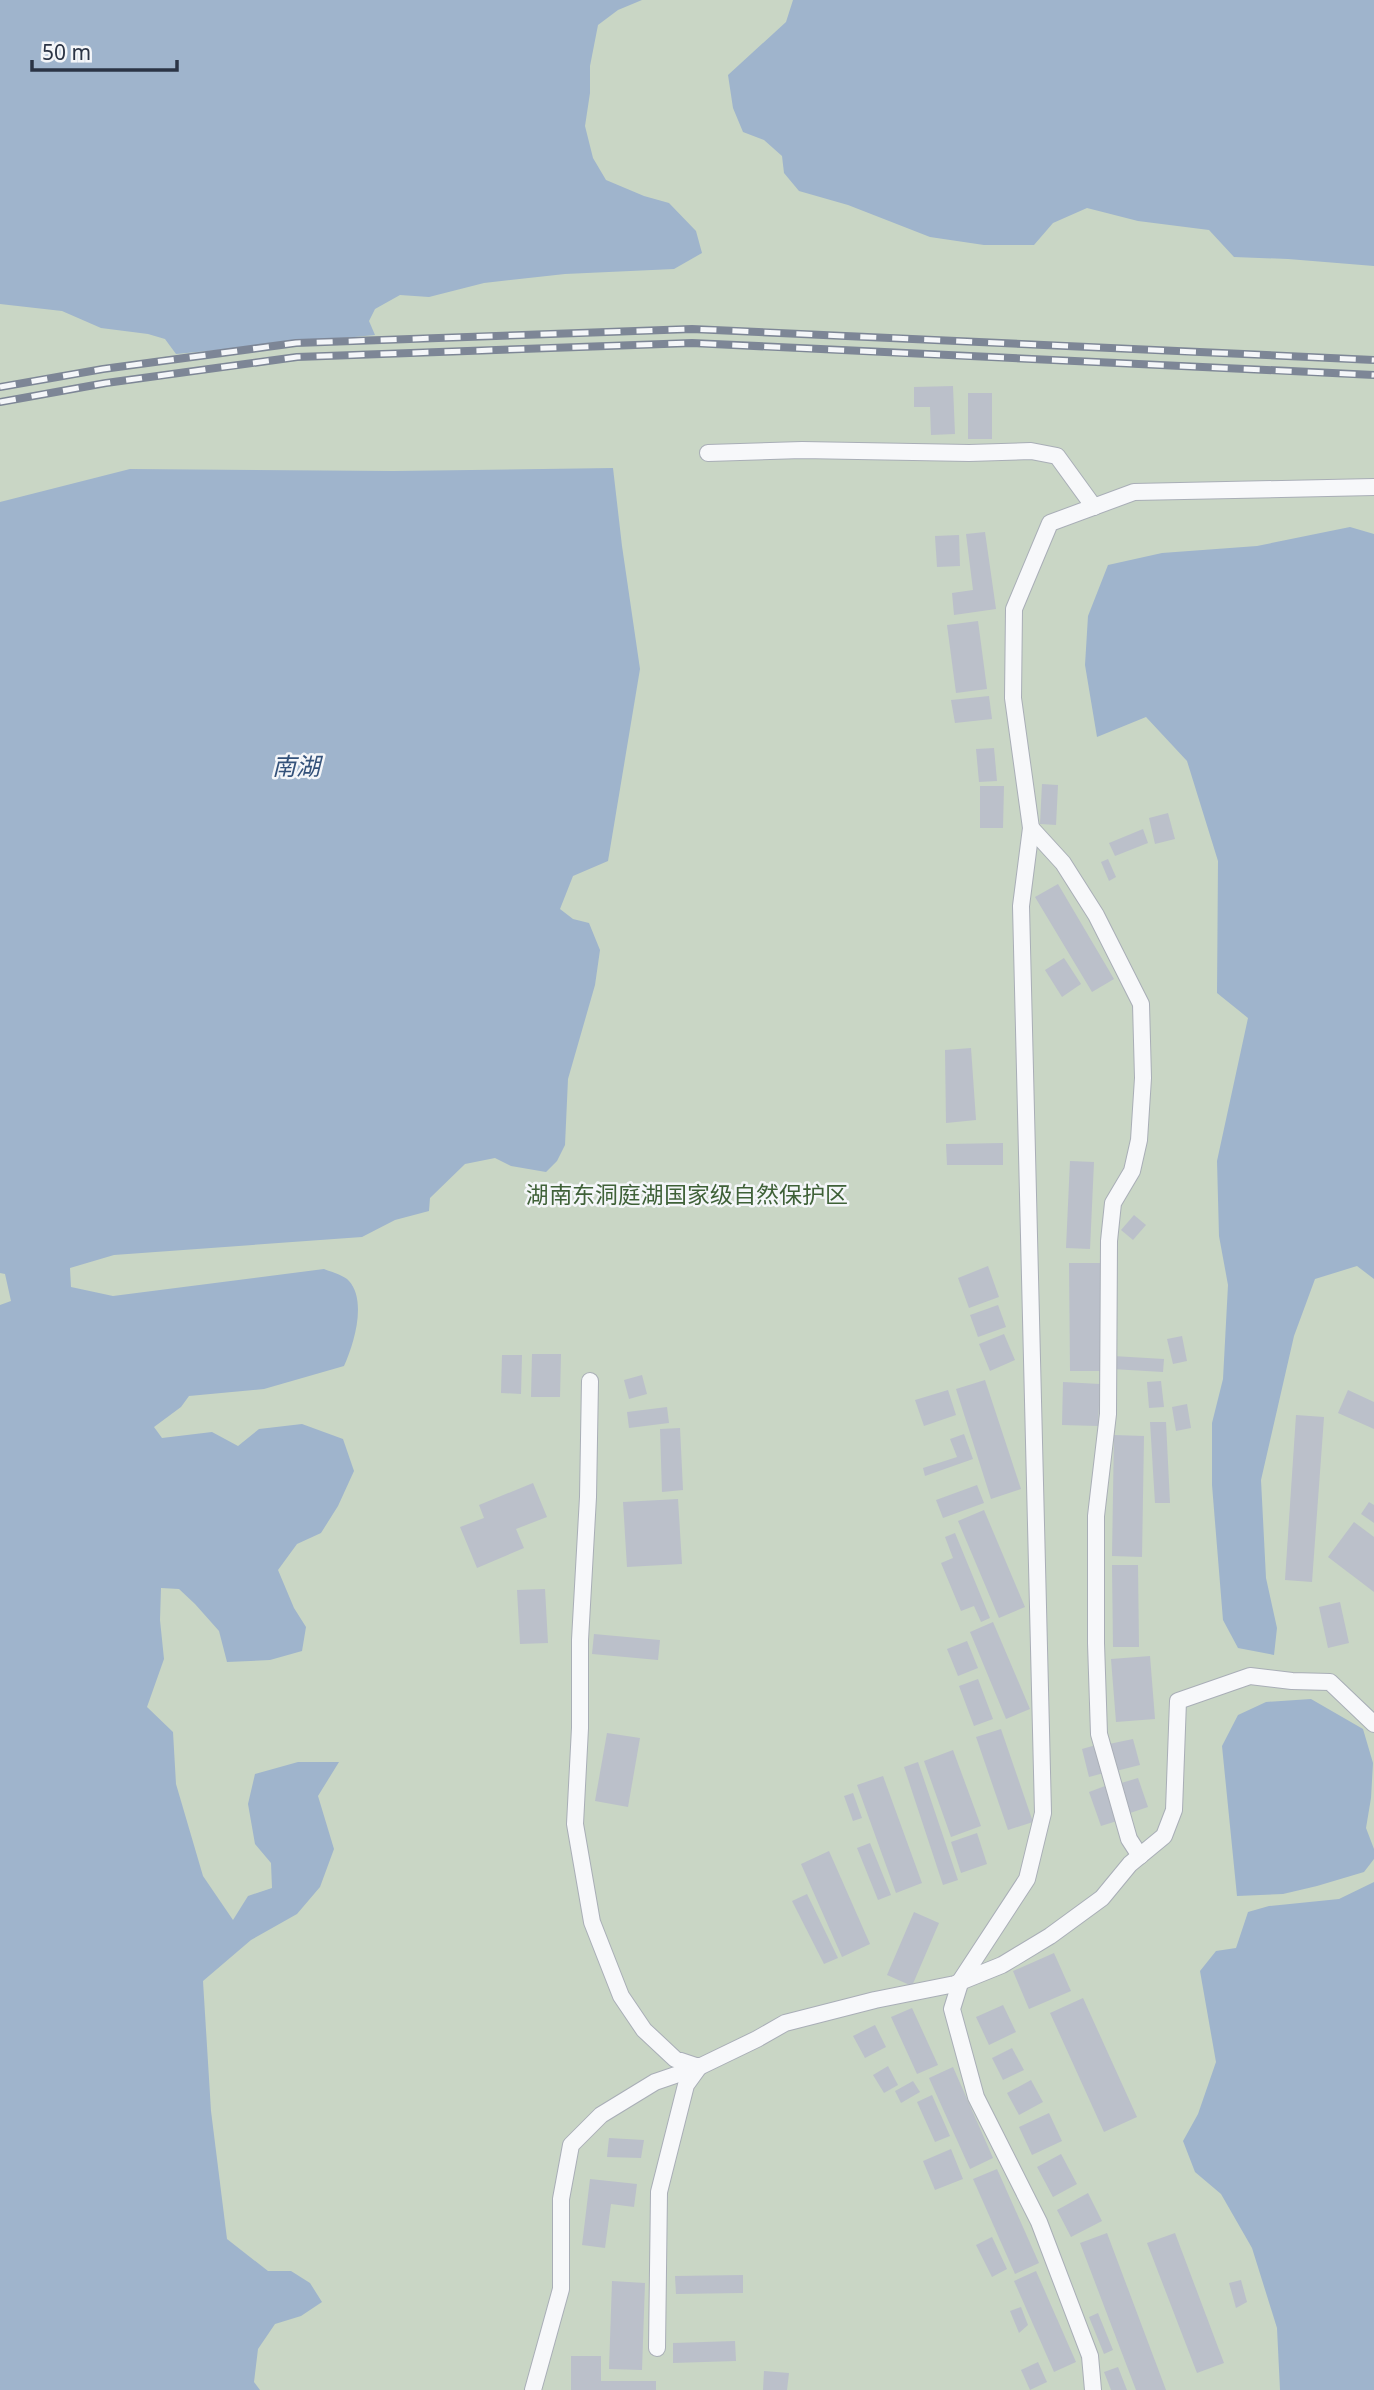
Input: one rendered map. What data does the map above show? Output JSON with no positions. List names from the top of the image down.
{
  "water": ["南湖"],
  "parks": ["湖南东洞庭湖国家级自然保护区"],
  "scale_bar": "50 m"
}
